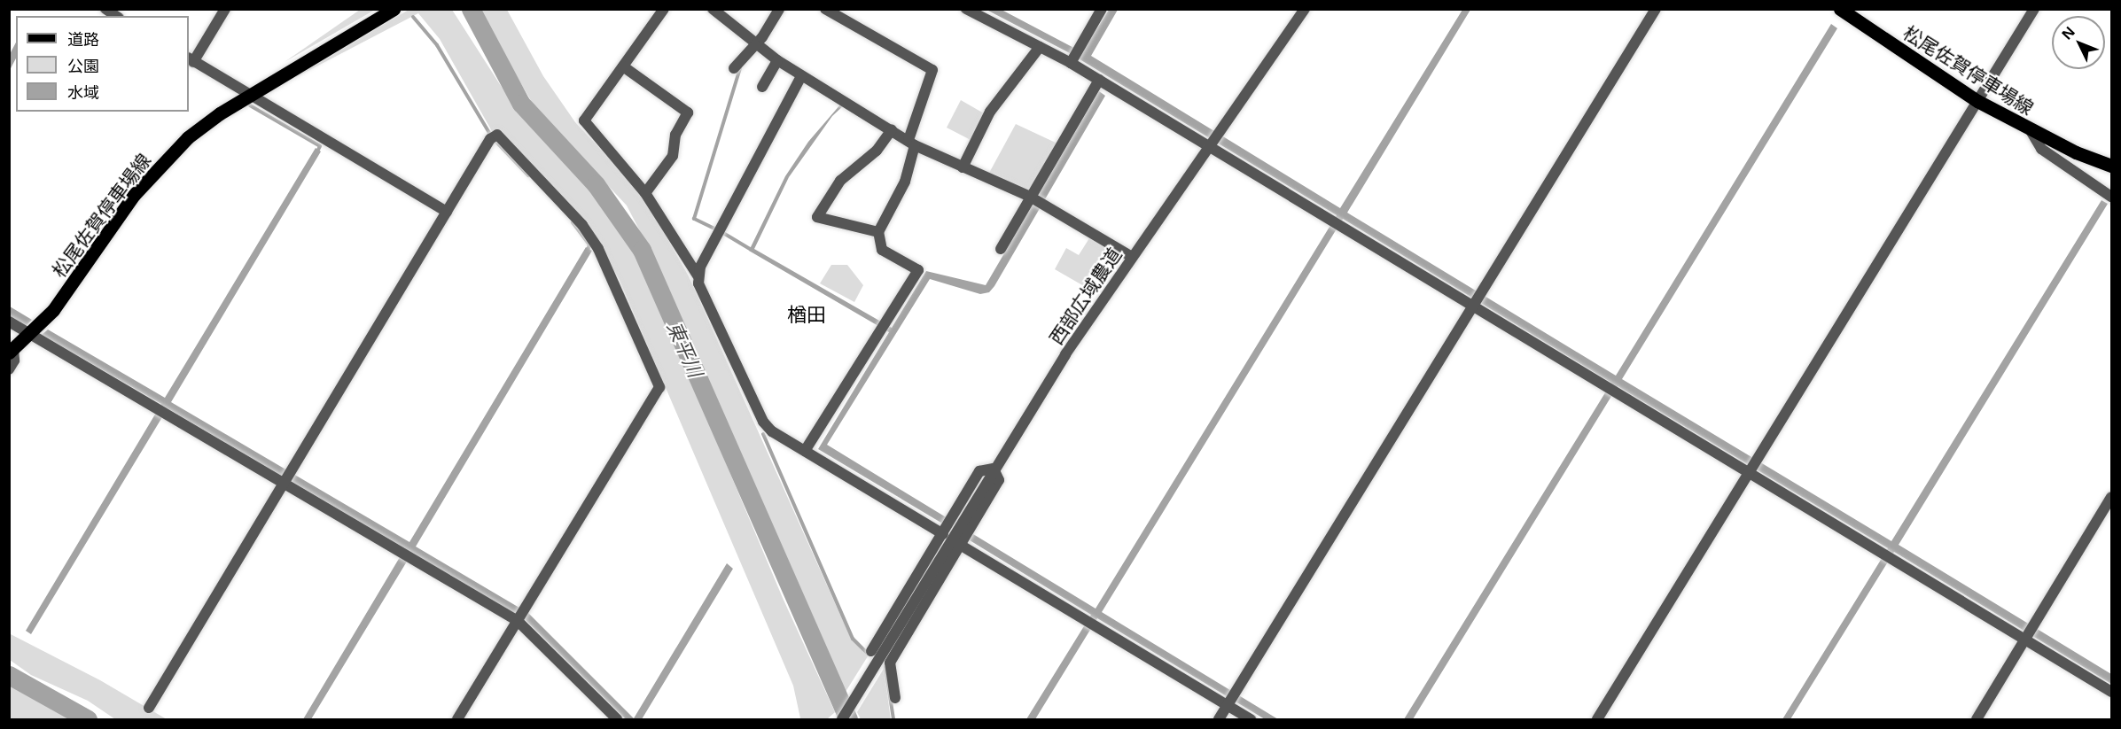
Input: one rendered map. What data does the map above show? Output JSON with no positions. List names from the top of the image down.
{
  "streets": {
    "main road": ["松尾佐賀停車場線"],
    "street": ["西部広域農道"]
  },
  "districts": ["楢田"],
  "water": ["東平川"],
  "legend": ["道路", "公園", "水域"],
  "north": "top left"
}
